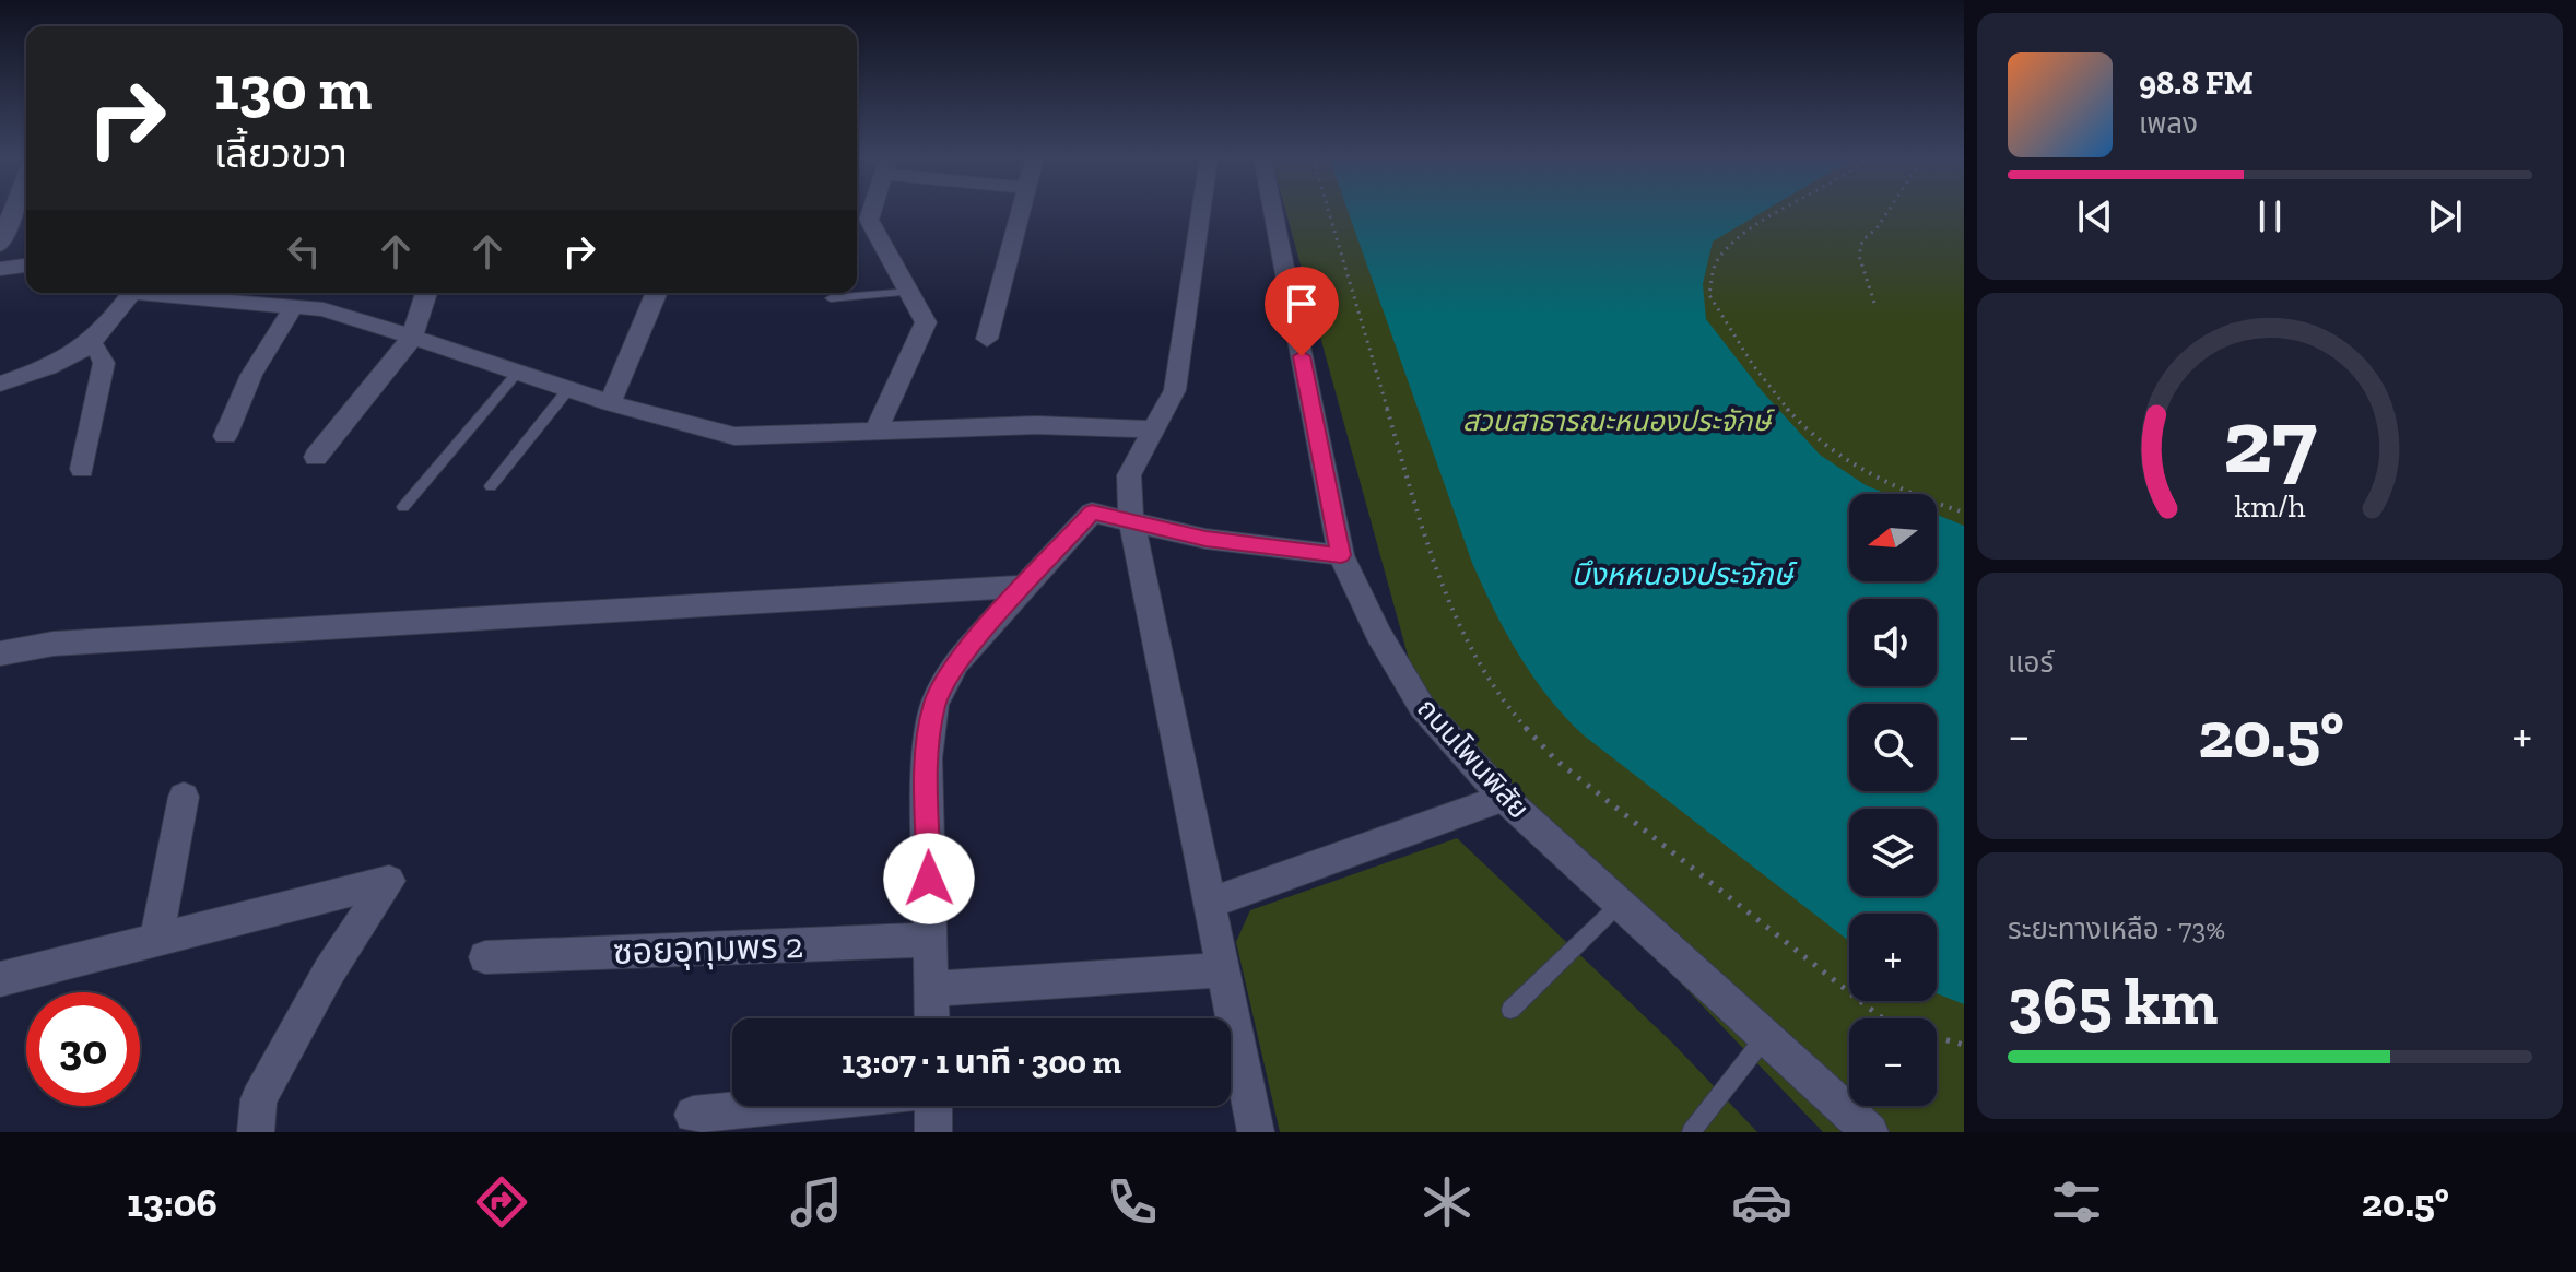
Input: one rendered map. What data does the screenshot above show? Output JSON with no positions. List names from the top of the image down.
{
  "streets": {
    "street": ["ถนนโพนพิสัย", "ซอยอุทุมพร 2"]
  },
  "water": ["บึงหหนองประจักษ์"],
  "parks": ["สวนสาธารณะหนองประจักษ์"],
  "north": "left",
  "page": {
    "turn": ["130 m", "เลี้ยวขวา"],
    "song": ["98.8 FM", "เพลง"],
    "map_buttons": ["+", "−"],
    "tile": [
      "แอร์",
      ["ระยะทางเหลือ · 73%", "365 km"]
    ],
    "heat": ["−", "20.5°", "+"],
    "limit": "30",
    "trip": "13:07 · 1 นาที · 300 m",
    "tabs": ["13:06", "20.5°"],
    "gauge": ["27", "km/h"]
  }
}
